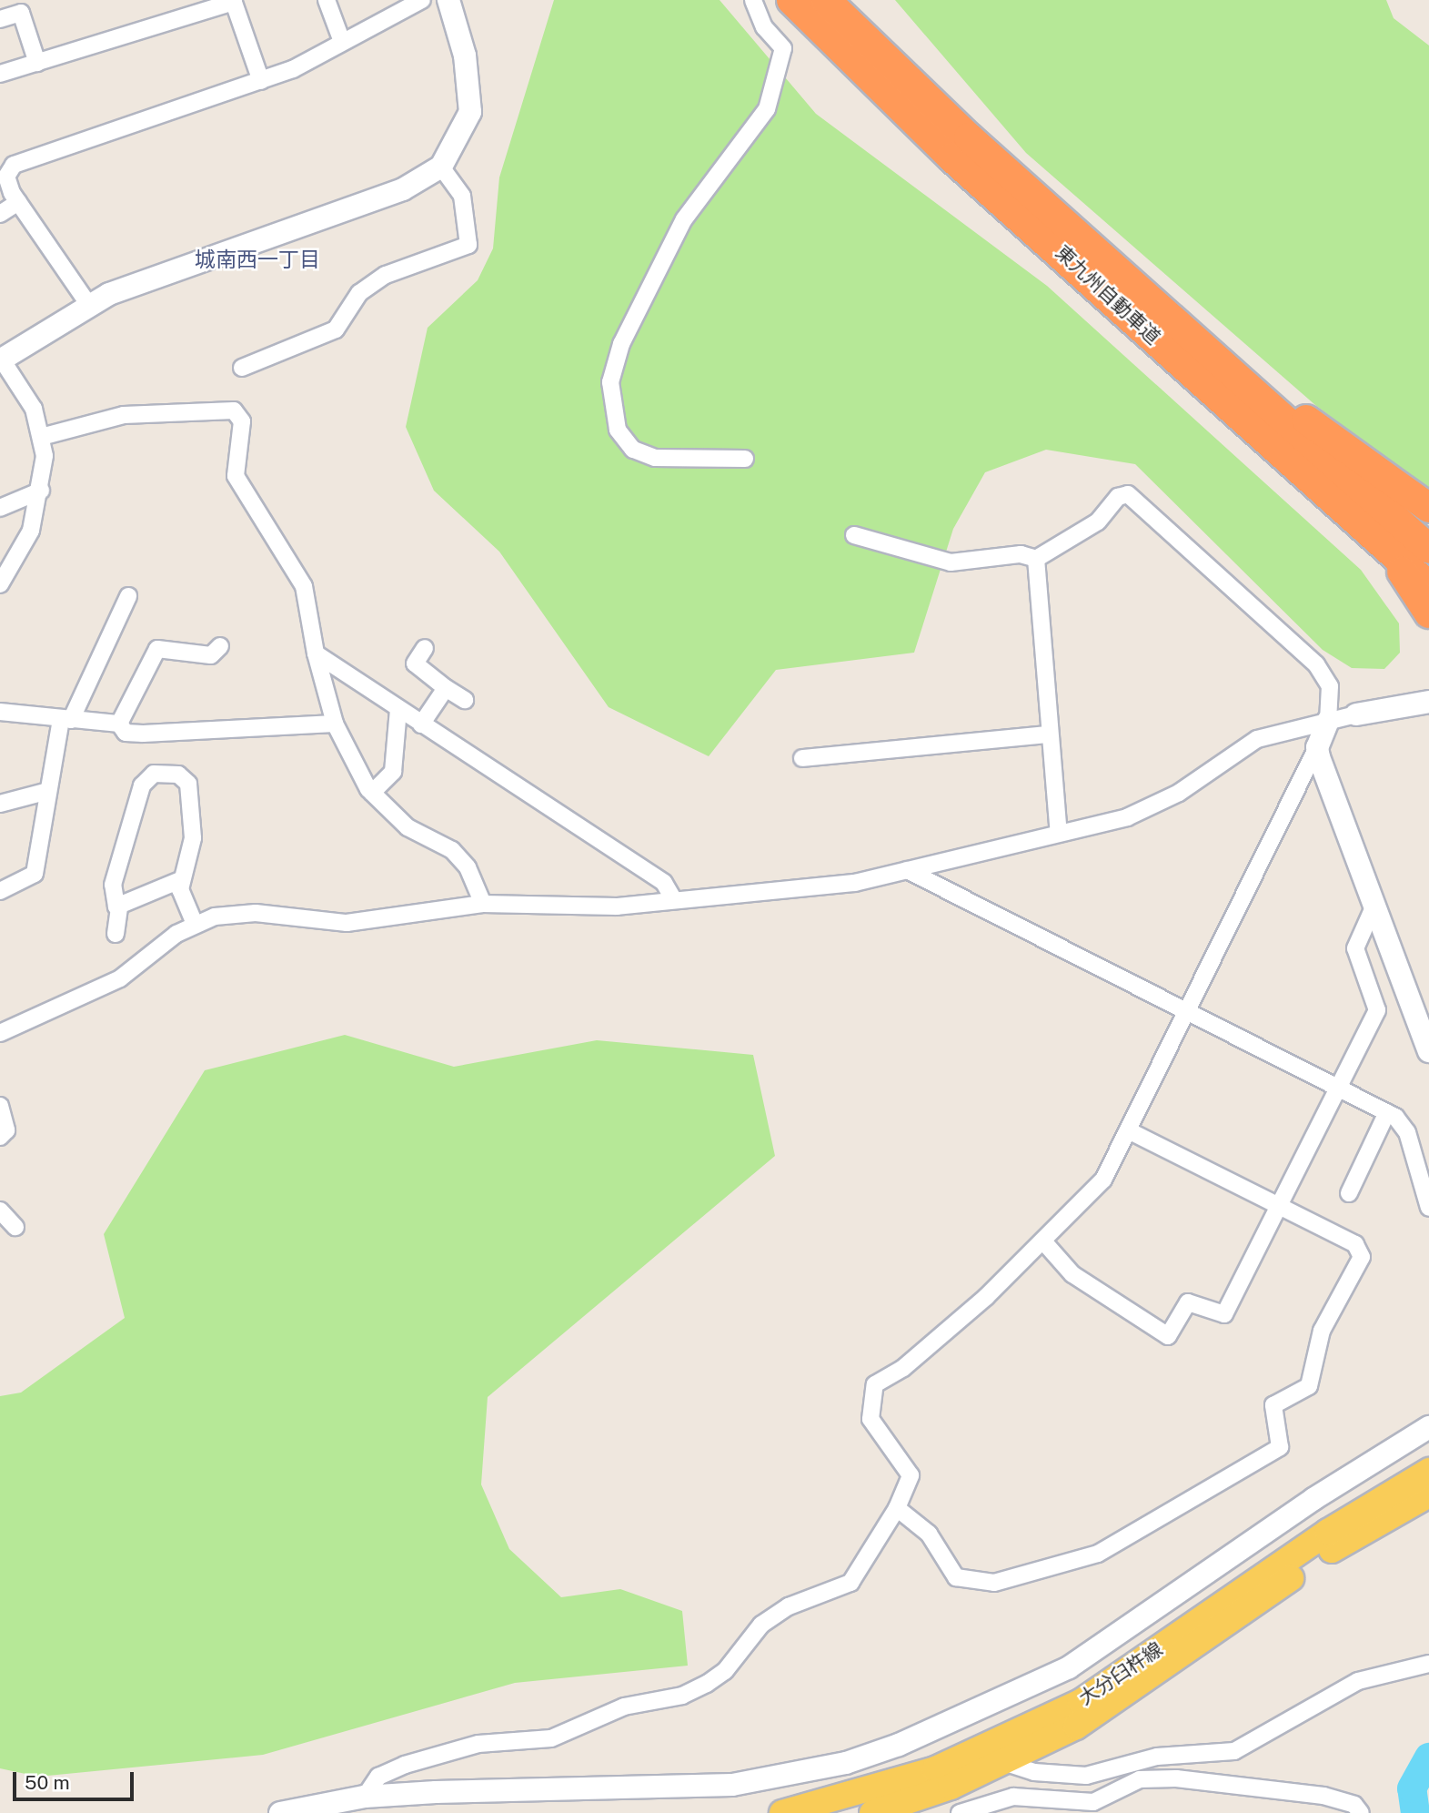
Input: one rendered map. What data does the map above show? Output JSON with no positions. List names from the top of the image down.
{
  "streets": {
    "highway": ["東九州自動車道"],
    "main road": ["大分臼杵線"]
  },
  "districts": ["城南西一丁目"],
  "scale_bar": "50 m"
}
